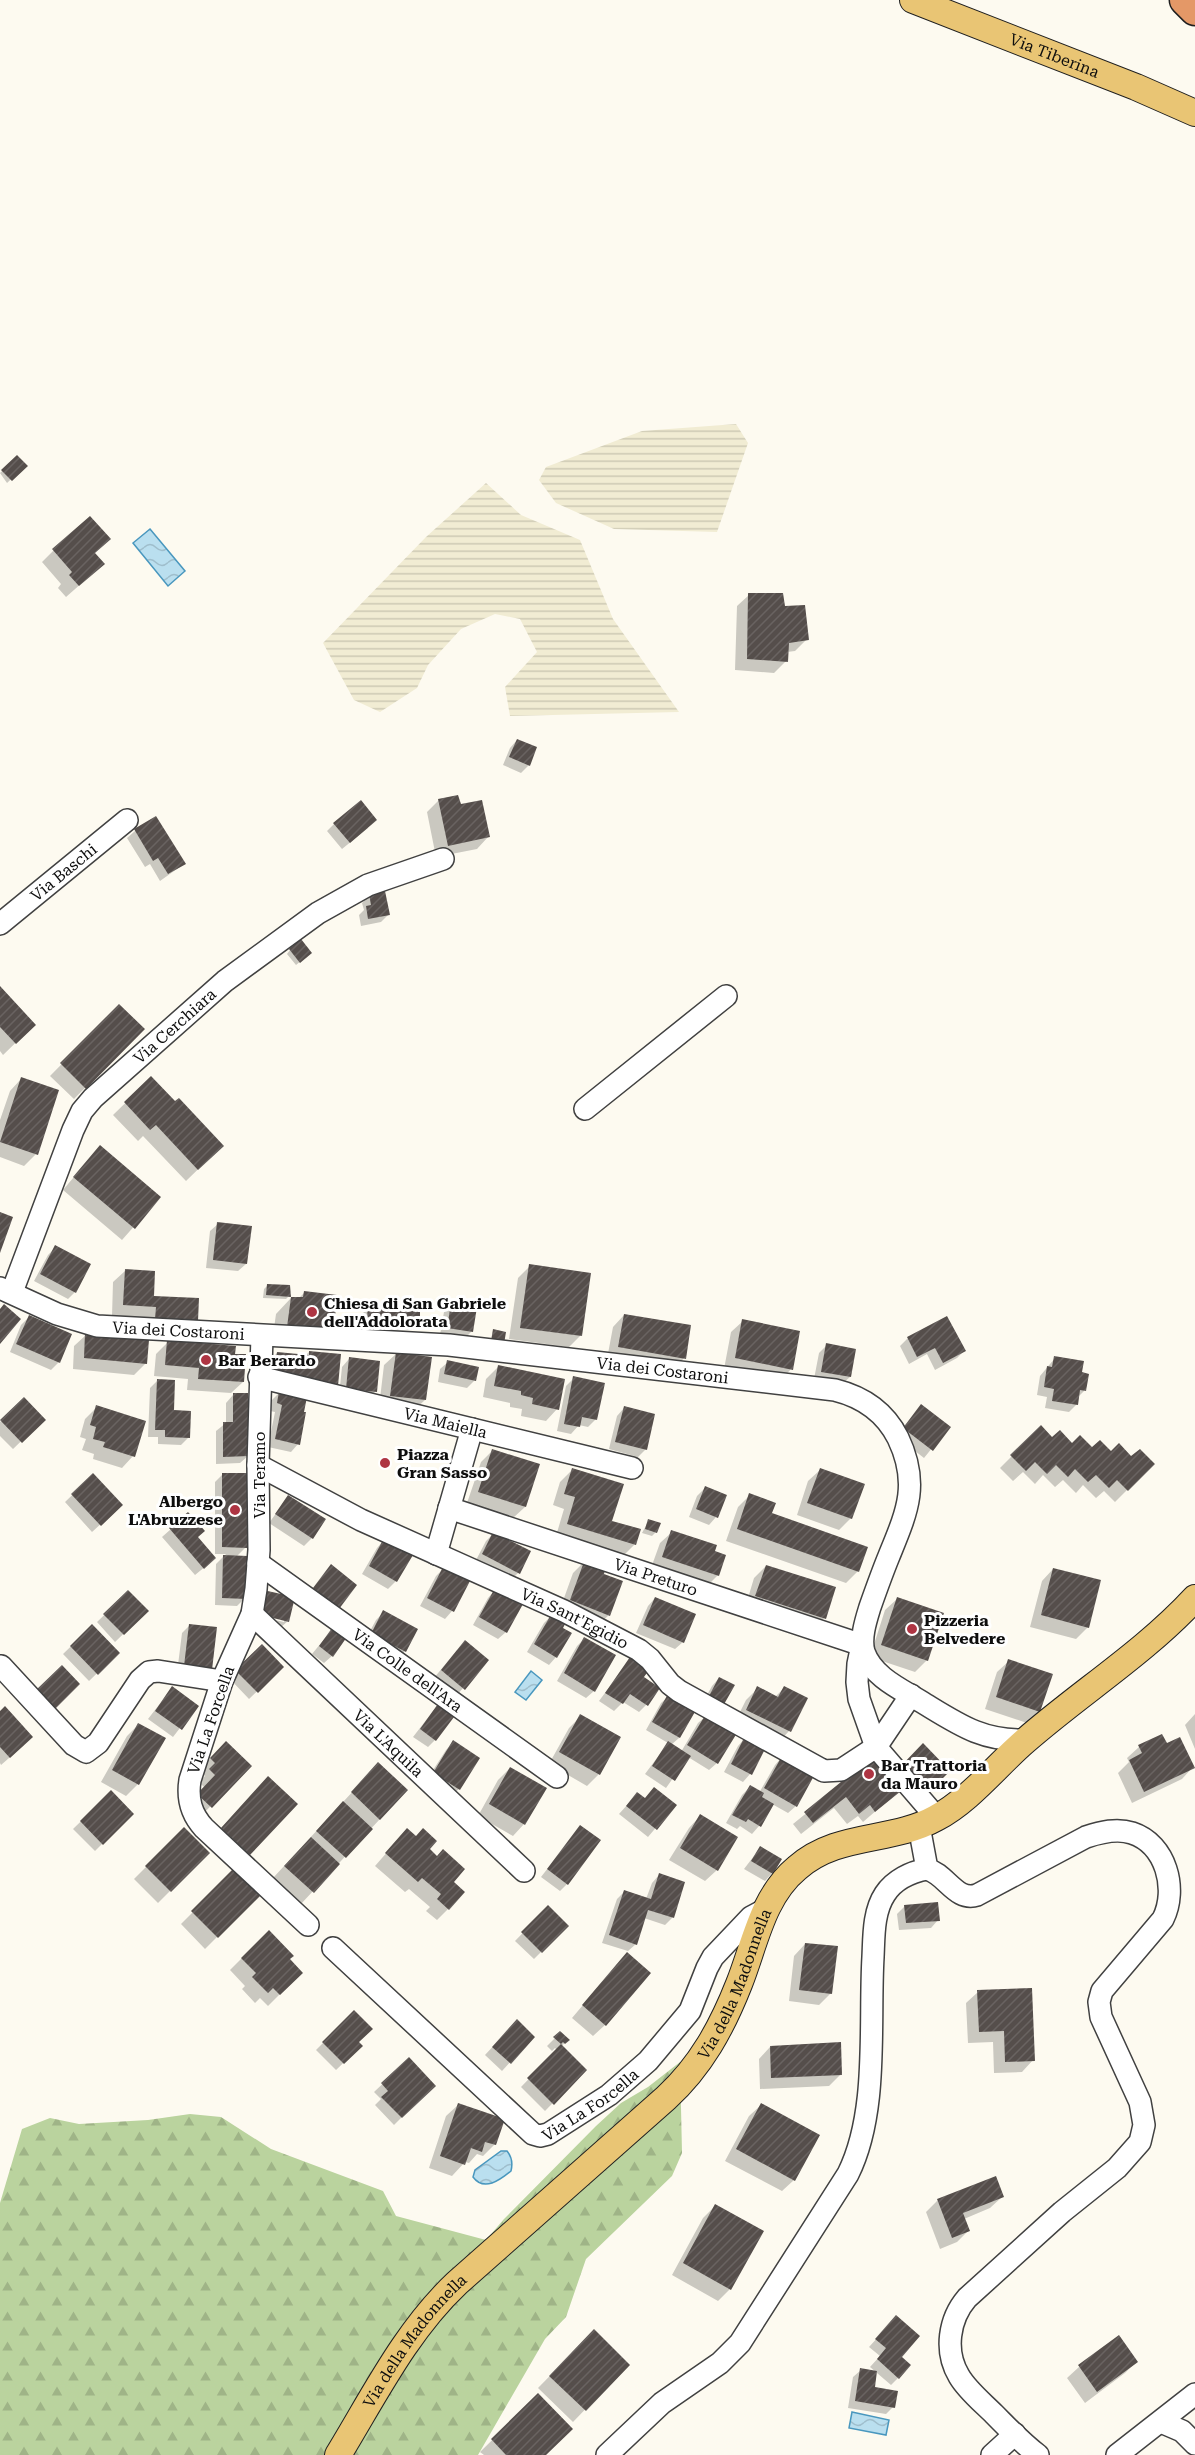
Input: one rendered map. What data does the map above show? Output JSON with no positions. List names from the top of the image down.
{
  "streets": {
    "main road": ["Via Tiberina", "Via della Madonnella"],
    "street": [
      "Via Baschi",
      "Via Cerchiara",
      "Via dei Costaroni",
      "Via Maiella",
      "Via Teramo",
      "Via Preturo",
      "Via Sant'Egidio",
      "Via Colle dell'Ara",
      "Via La Forcella",
      "Via L'Aquila"
    ]
  },
  "crossings": [
    ["Via Cerchiara", "Via dei Costaroni"],
    ["Via dei Costaroni", "Via Teramo"],
    ["Via dei Costaroni", "Via Preturo"],
    ["Via Maiella", "Via Teramo"],
    ["Via Teramo", "Via Sant'Egidio"],
    ["Via Teramo", "Via Colle dell'Ara"],
    ["Via Teramo", "Via La Forcella"],
    ["Via Teramo", "Via L'Aquila"],
    ["Via La Forcella", "Via L'Aquila"],
    ["Via La Forcella", "Via della Madonnella"]
  ],
  "places": [
    "Chiesa di San Gabriele dell'Addolorata",
    "Bar Berardo",
    "Piazza Gran Sasso",
    "Albergo L'Abruzzese",
    "Pizzeria Belvedere",
    "Bar Trattoria da Mauro"
  ]
}
